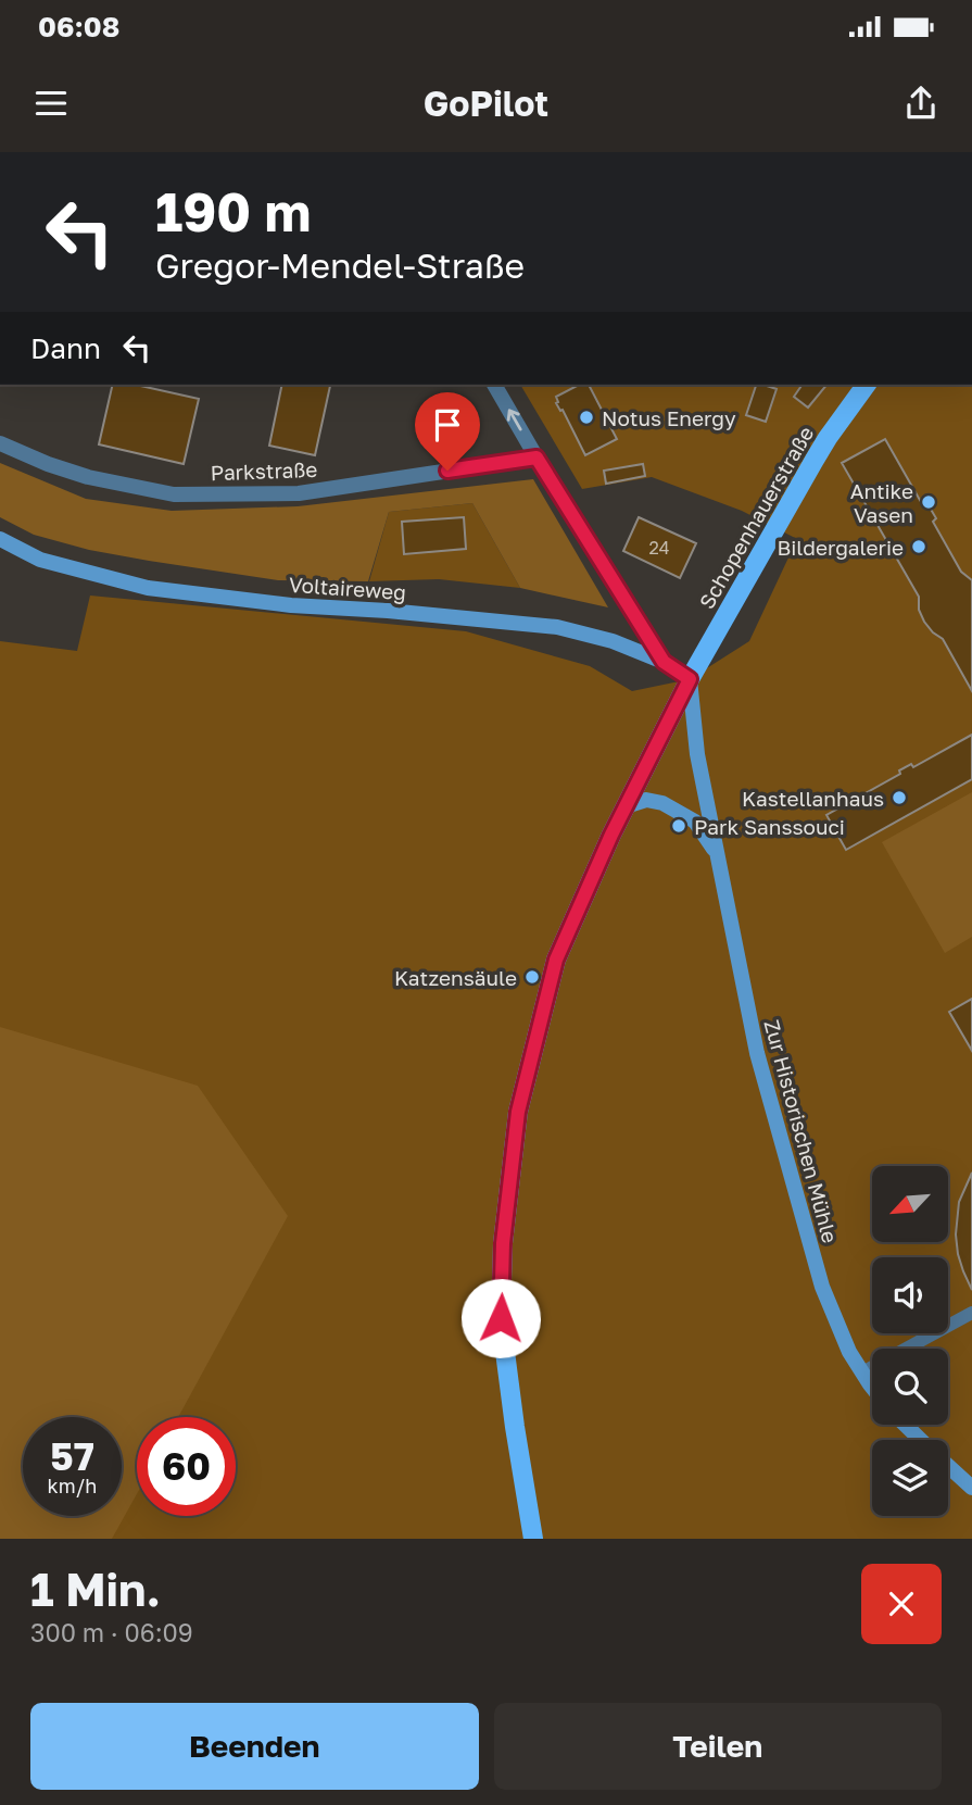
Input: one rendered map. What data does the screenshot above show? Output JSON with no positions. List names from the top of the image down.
{
  "streets": {
    "main road": ["Schopenhauerstraße"],
    "street": ["Parkstraße", "Voltaireweg", "Zur Historischen Mühle"]
  },
  "crossings": [
    ["Schopenhauerstraße", "Voltaireweg"],
    ["Schopenhauerstraße", "Zur Historischen Mühle"],
    ["Voltaireweg", "Zur Historischen Mühle"]
  ],
  "places": [
    "Notus Energy",
    "Antike Vasen",
    "Bildergalerie",
    "Kastellanhaus",
    "Park Sanssouci",
    "Katzensäule"
  ],
  "house_numbers": ["24"],
  "north": "bottom left",
  "page": {
    "status": "06:08",
    "header": "GoPilot",
    "turn": ["190 m", "Gregor-Mendel-Straße"],
    "then": "Dann",
    "speed": "57 km/h",
    "limit": "60",
    "heading": ["1 Min.", "300 m · 06:09"],
    "buttons": ["Beenden", "Teilen"]
  }
}
